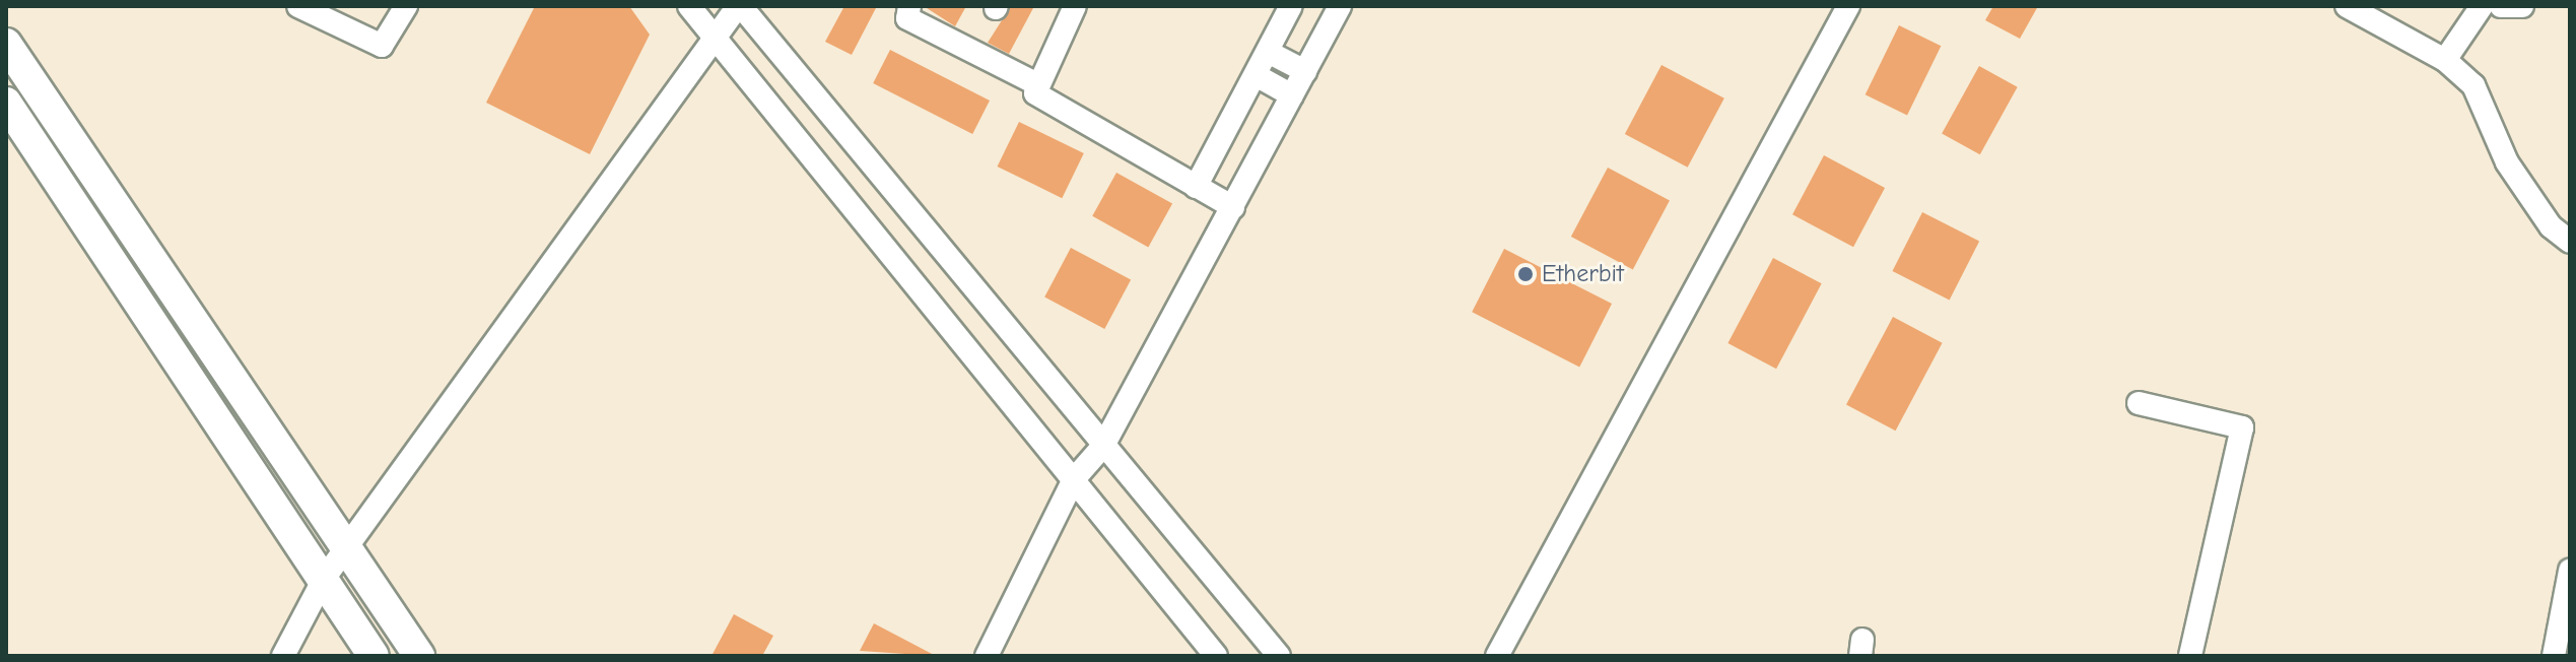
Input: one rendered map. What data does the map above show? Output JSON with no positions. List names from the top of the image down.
{
  "places": ["Etherbit"]
}
